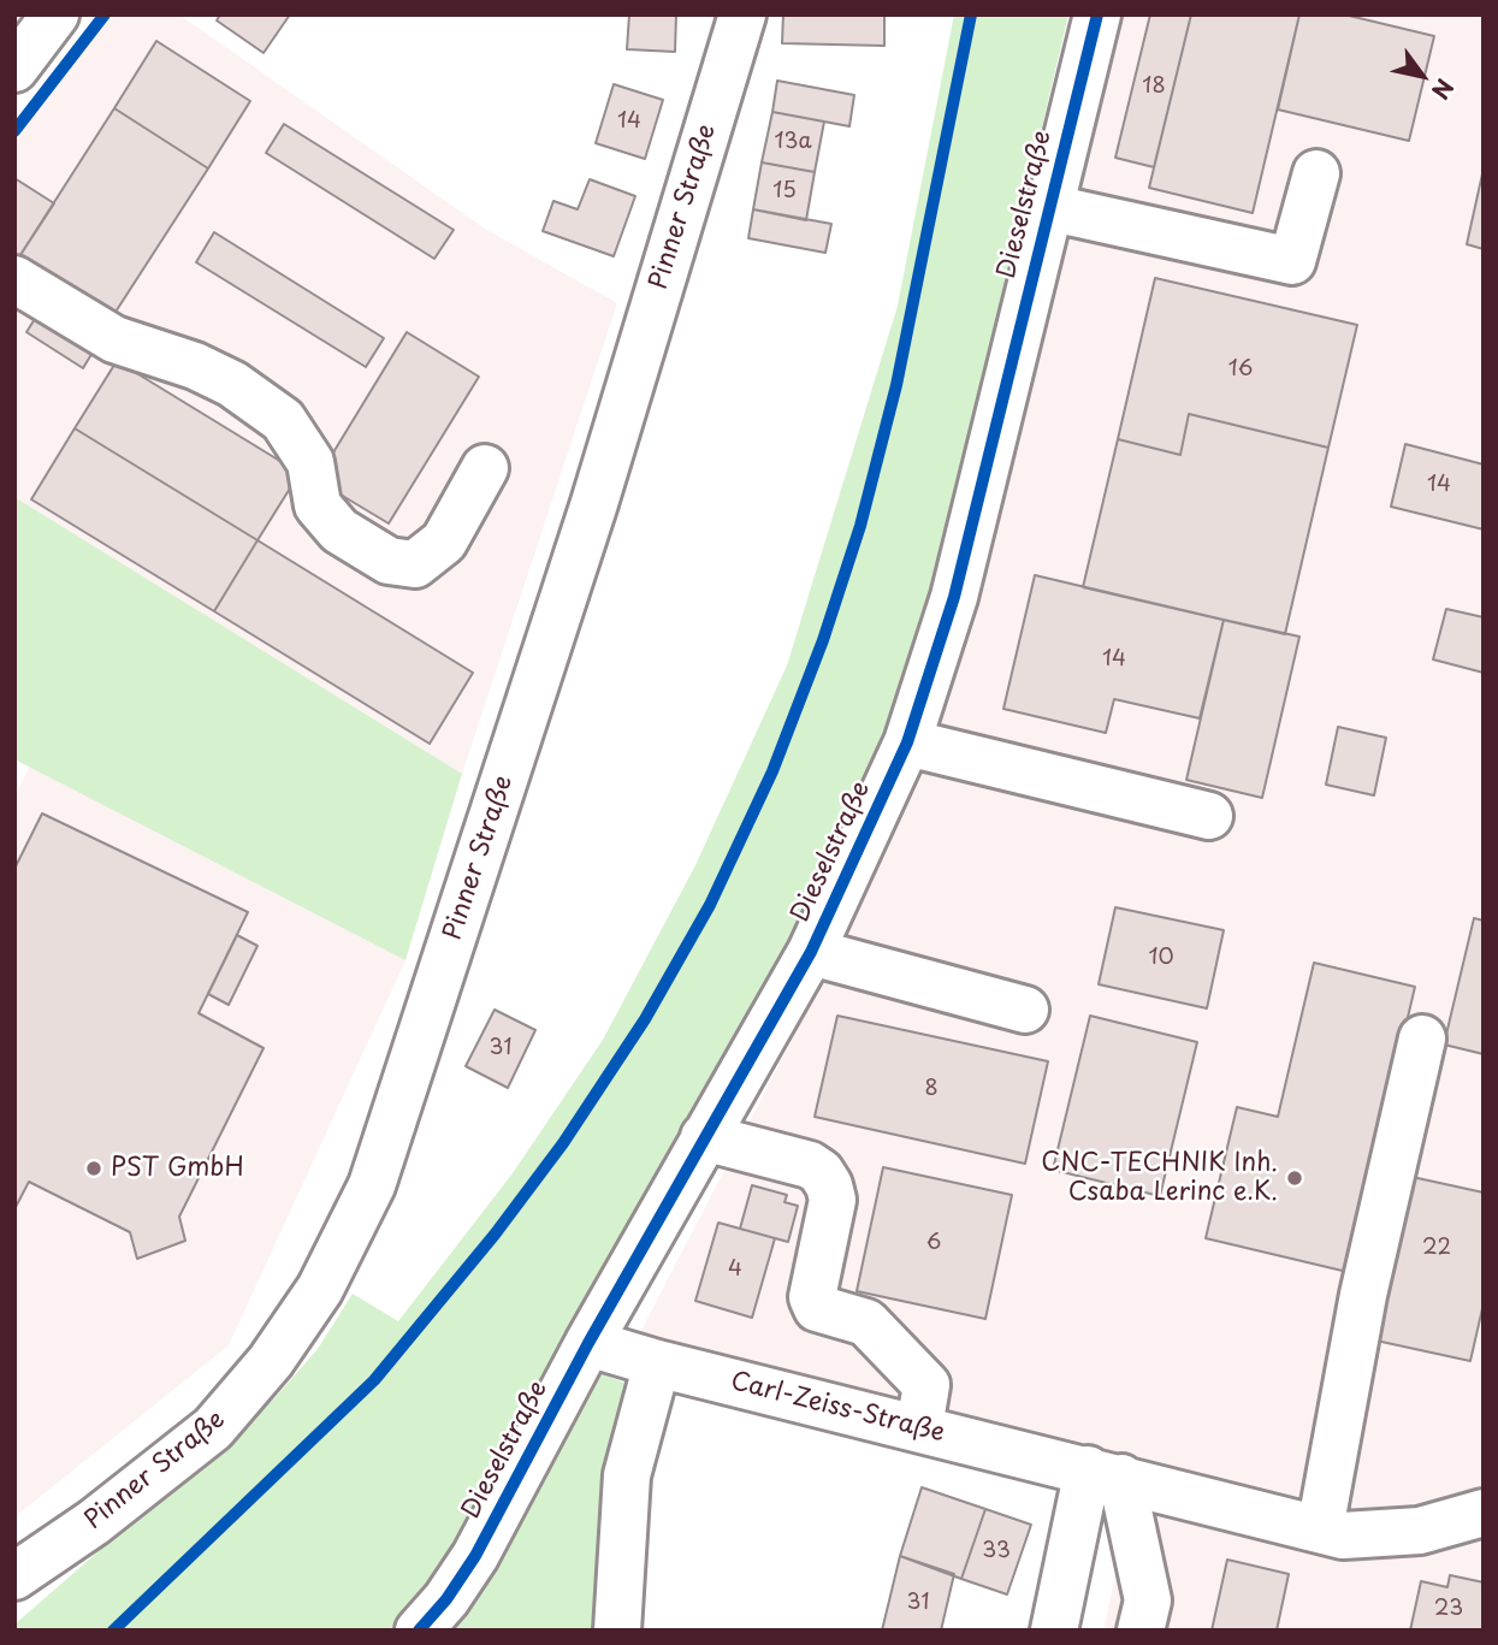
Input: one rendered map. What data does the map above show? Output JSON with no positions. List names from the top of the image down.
{
  "streets": {
    "street": ["Dieselstraße", "Pinner Straße", "Carl-Zeiss-Straße"]
  },
  "crossings": [
    ["Dieselstraße", "Carl-Zeiss-Straße"]
  ],
  "places": ["PST GmbH", "CNC-TECHNIK Inh. Csaba Lerinc e.K."],
  "house_numbers": [
    "18",
    "14",
    "13a",
    "15",
    "16",
    "14",
    "14",
    "10",
    "31",
    "8",
    "6",
    "22",
    "4",
    "33",
    "31",
    "23"
  ],
  "north": "bottom right"
}
